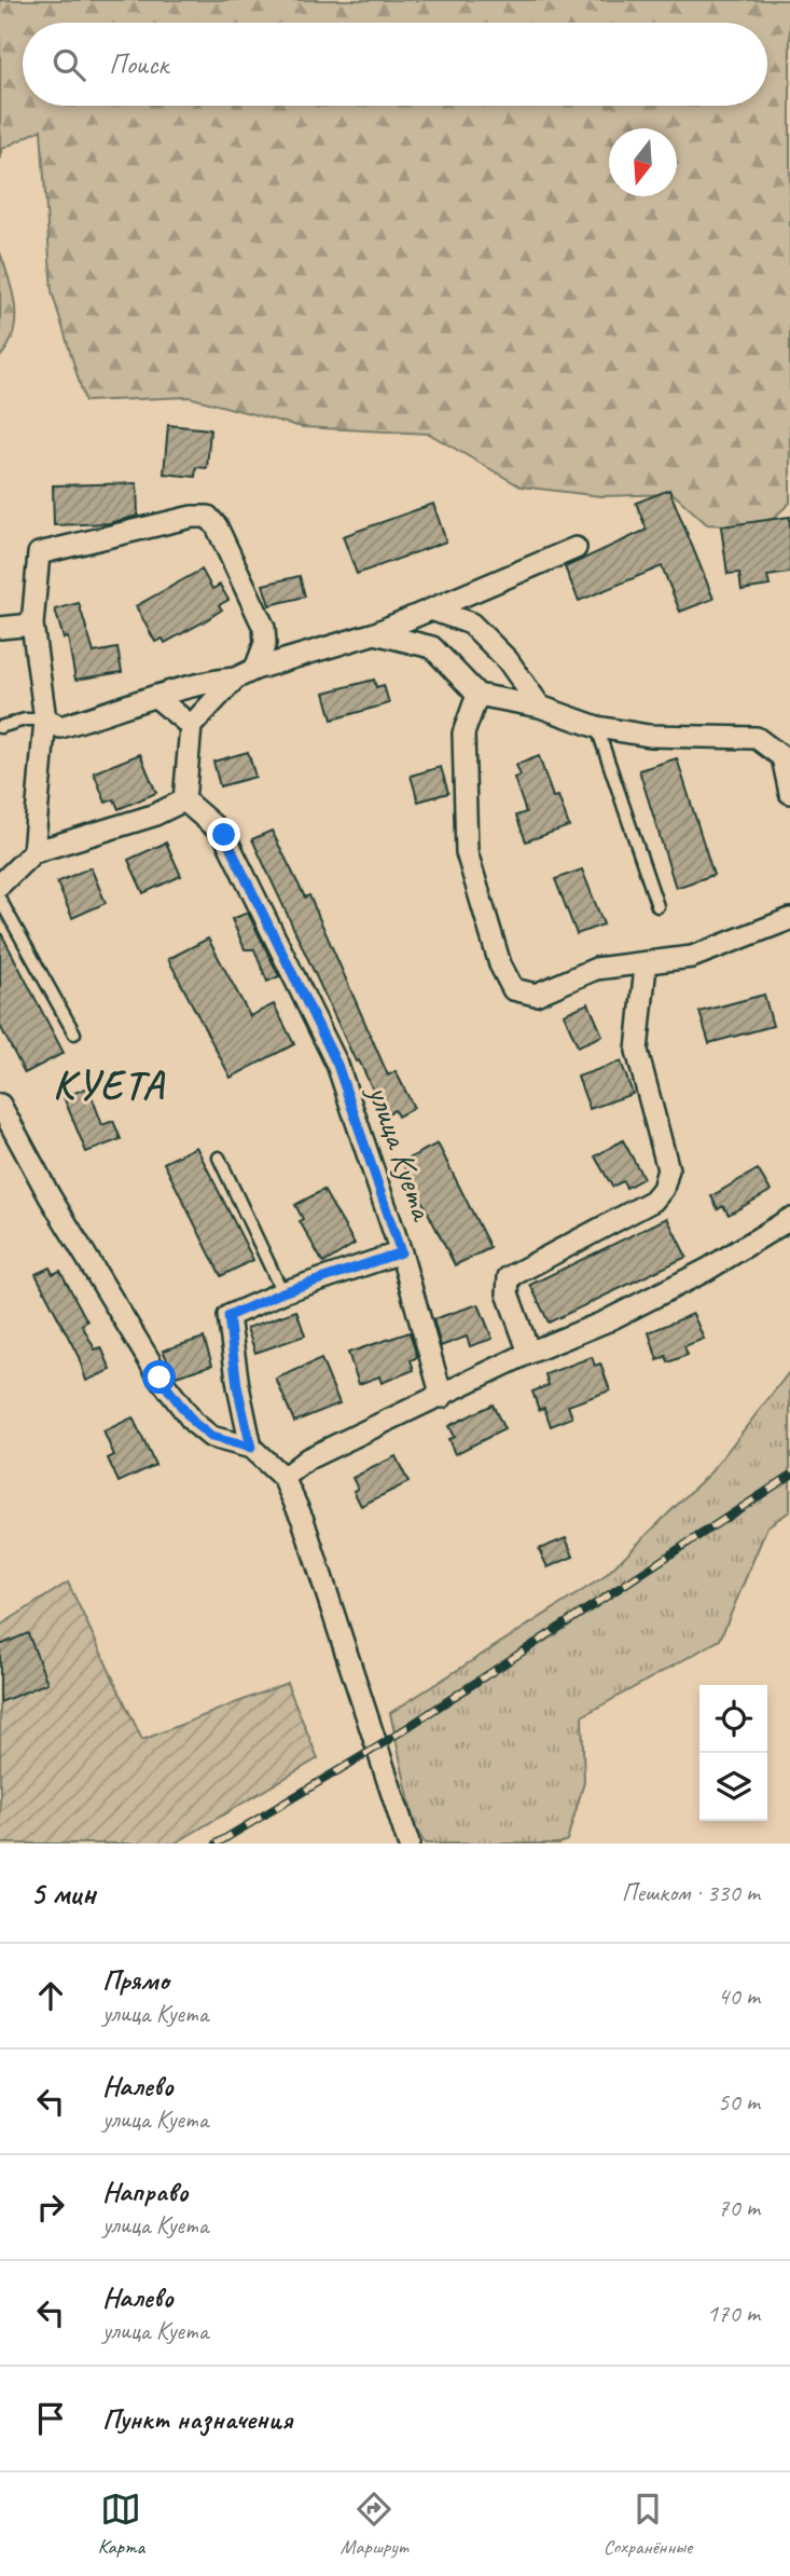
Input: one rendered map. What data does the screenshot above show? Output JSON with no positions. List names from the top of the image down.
{
  "streets": {
    "street": ["улица Куета"]
  },
  "districts": ["КУЕТА"],
  "north": "bottom",
  "page": {
    "search": "Поиск",
    "heading": ["5 мин", "Пешком · 330 m"],
    "list": [
      ["Прямо", "улица Куета", "40 m"],
      ["Налево", "улица Куета", "50 m"],
      ["Направо", "улица Куета", "70 m"],
      ["Налево", "улица Куета", "170 m"],
      "Пункт назначения"
    ],
    "nav": ["Карта", "Маршрут", "Сохранённые"]
  }
}
